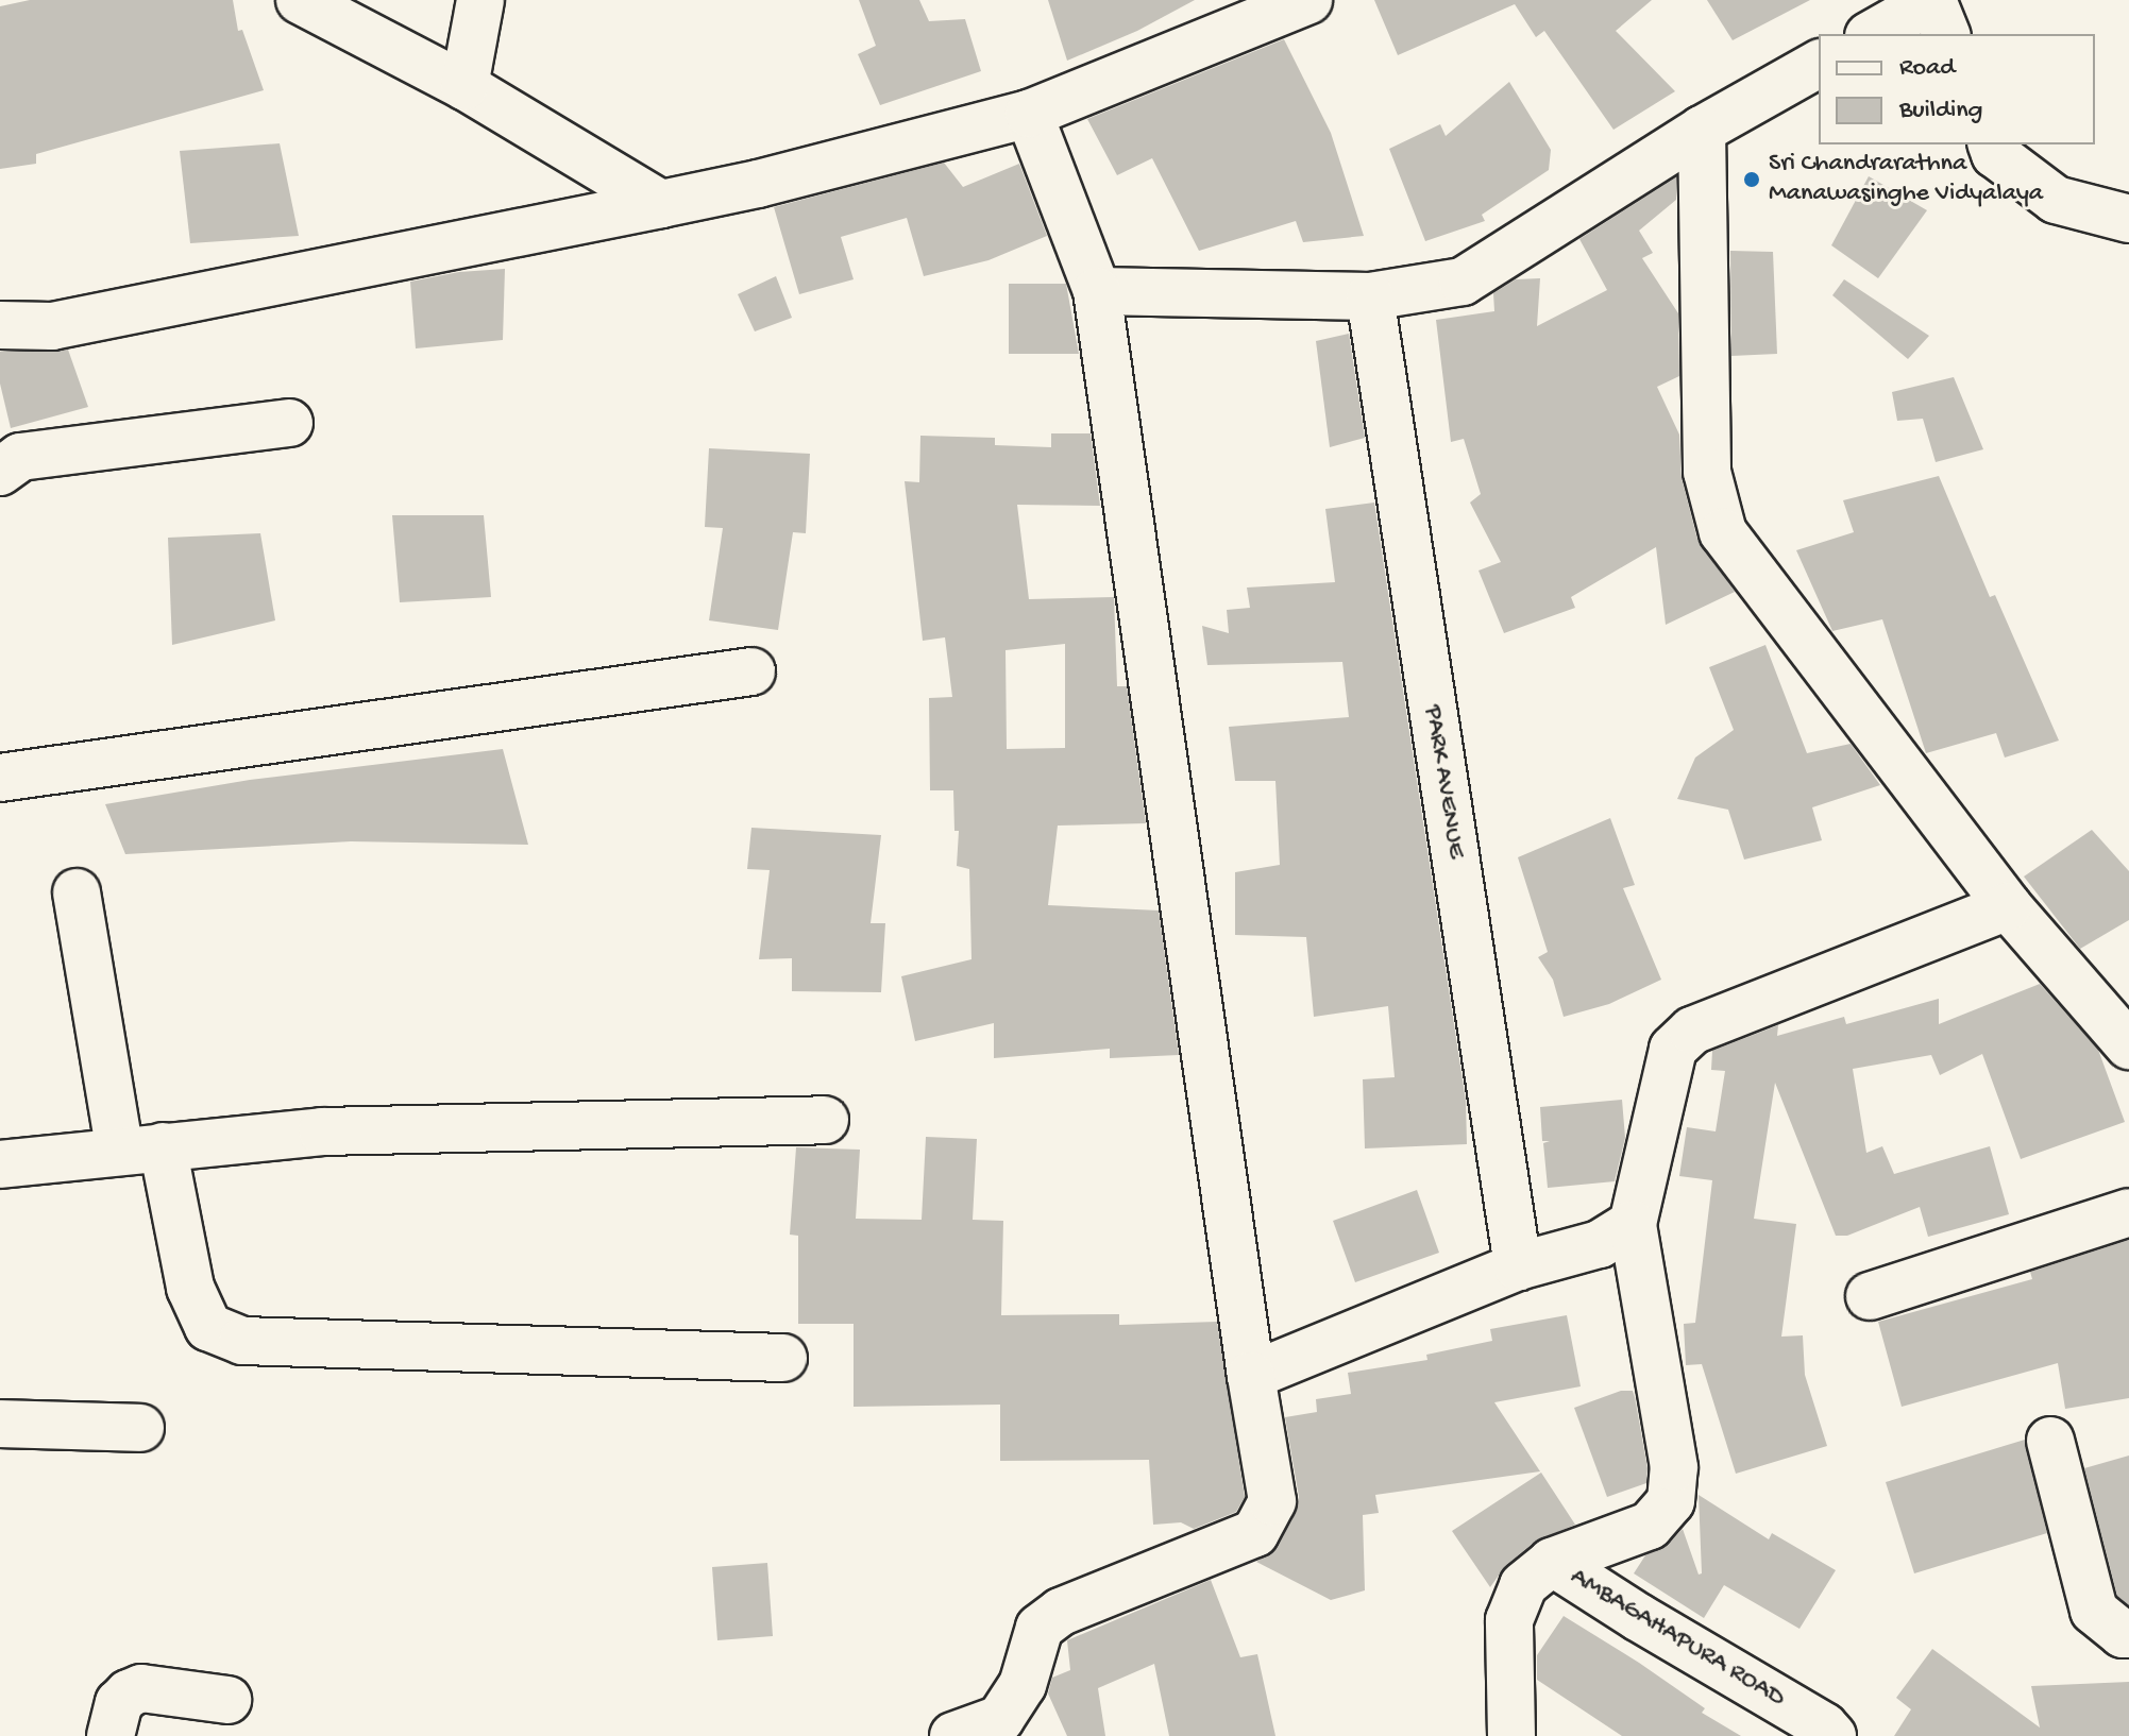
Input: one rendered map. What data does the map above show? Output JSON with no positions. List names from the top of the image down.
{
  "streets": {
    "street": ["PARK AVENUE", "AMBAGAHAPURA ROAD"]
  },
  "places": ["Sri Chandrarathna Manawasinghe Vidyalaya"],
  "legend": ["Road", "Building"]
}
